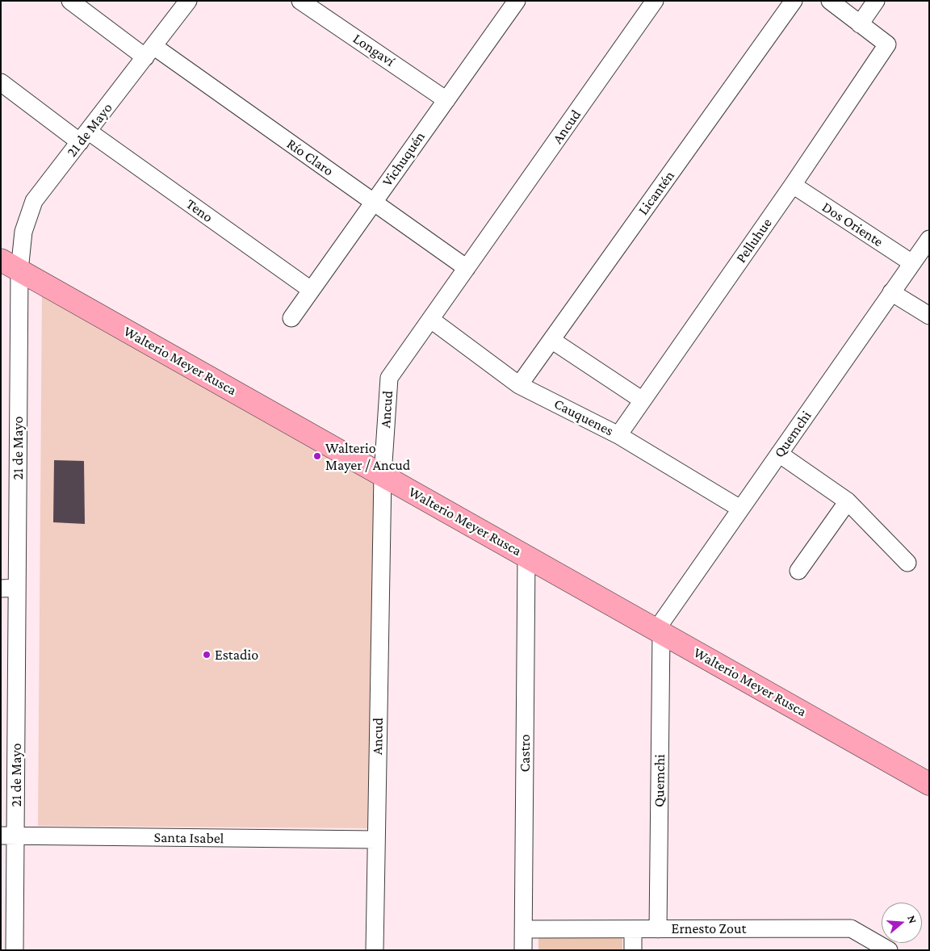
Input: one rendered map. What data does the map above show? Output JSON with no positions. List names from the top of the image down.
{
  "streets": {
    "street": [
      "Longaví",
      "Ancud",
      "21 de Mayo",
      "Río Claro",
      "Vichuquén",
      "Licantén",
      "Teno",
      "Dos Oriente",
      "Pelluhue",
      "Walterio Meyer Rusca",
      "Cauquenes",
      "Quemchi",
      "Castro",
      "Santa Isabel",
      "Ernesto Zout"
    ]
  },
  "crossings": [
    ["Longaví", "Vichuquén"],
    ["Ancud", "Río Claro"],
    ["Ancud", "Walterio Meyer Rusca"],
    ["Ancud", "Cauquenes"],
    ["Ancud", "Santa Isabel"],
    ["21 de Mayo", "Río Claro"],
    ["21 de Mayo", "Teno"],
    ["21 de Mayo", "Walterio Meyer Rusca"],
    ["21 de Mayo", "Santa Isabel"],
    ["Río Claro", "Vichuquén"],
    ["Vichuquén", "Teno"],
    ["Licantén", "Cauquenes"],
    ["Dos Oriente", "Pelluhue"],
    ["Dos Oriente", "Quemchi"],
    ["Pelluhue", "Cauquenes"],
    ["Walterio Meyer Rusca", "Quemchi"],
    ["Walterio Meyer Rusca", "Castro"],
    ["Cauquenes", "Quemchi"],
    ["Quemchi", "Ernesto Zout"],
    ["Castro", "Ernesto Zout"]
  ],
  "places": ["Walterio Mayer / Ancud", "Estadio"],
  "north": "right"
}
